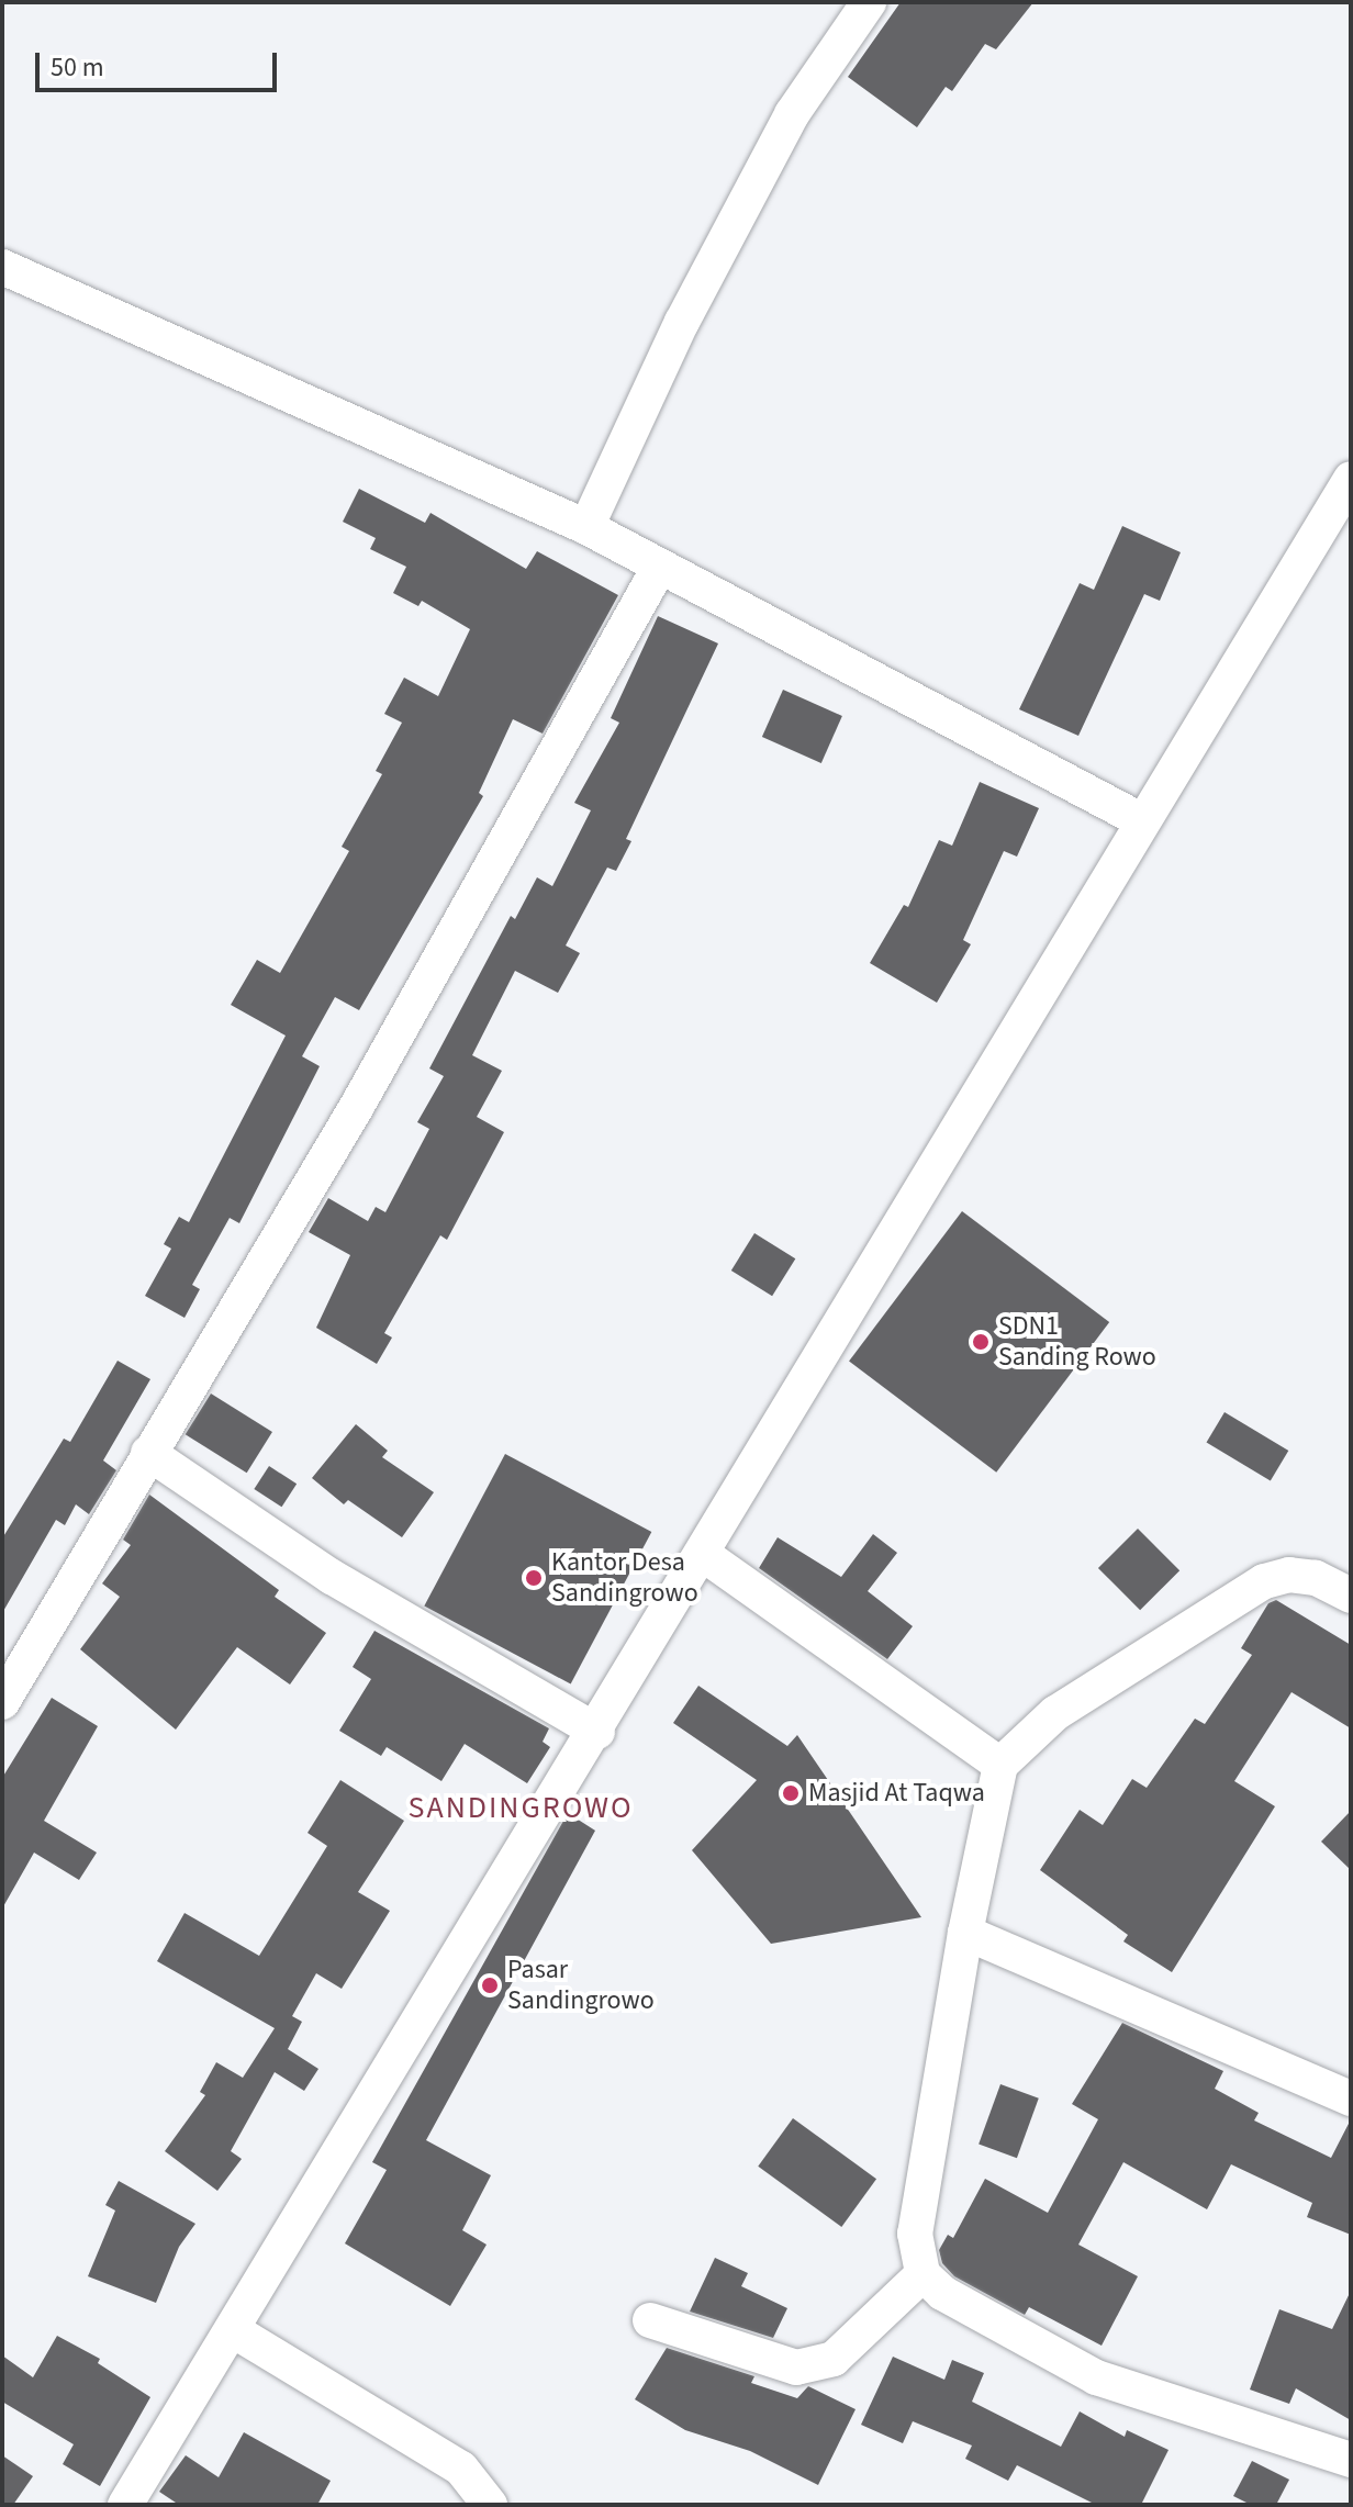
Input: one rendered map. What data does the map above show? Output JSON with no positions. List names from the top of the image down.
{
  "districts": ["SANDINGROWO"],
  "places": [
    "SDN1 Sanding Rowo",
    "Kantor Desa Sandingrowo",
    "Masjid At Taqwa",
    "Pasar Sandingrowo"
  ],
  "scale_bar": "50 m"
}
